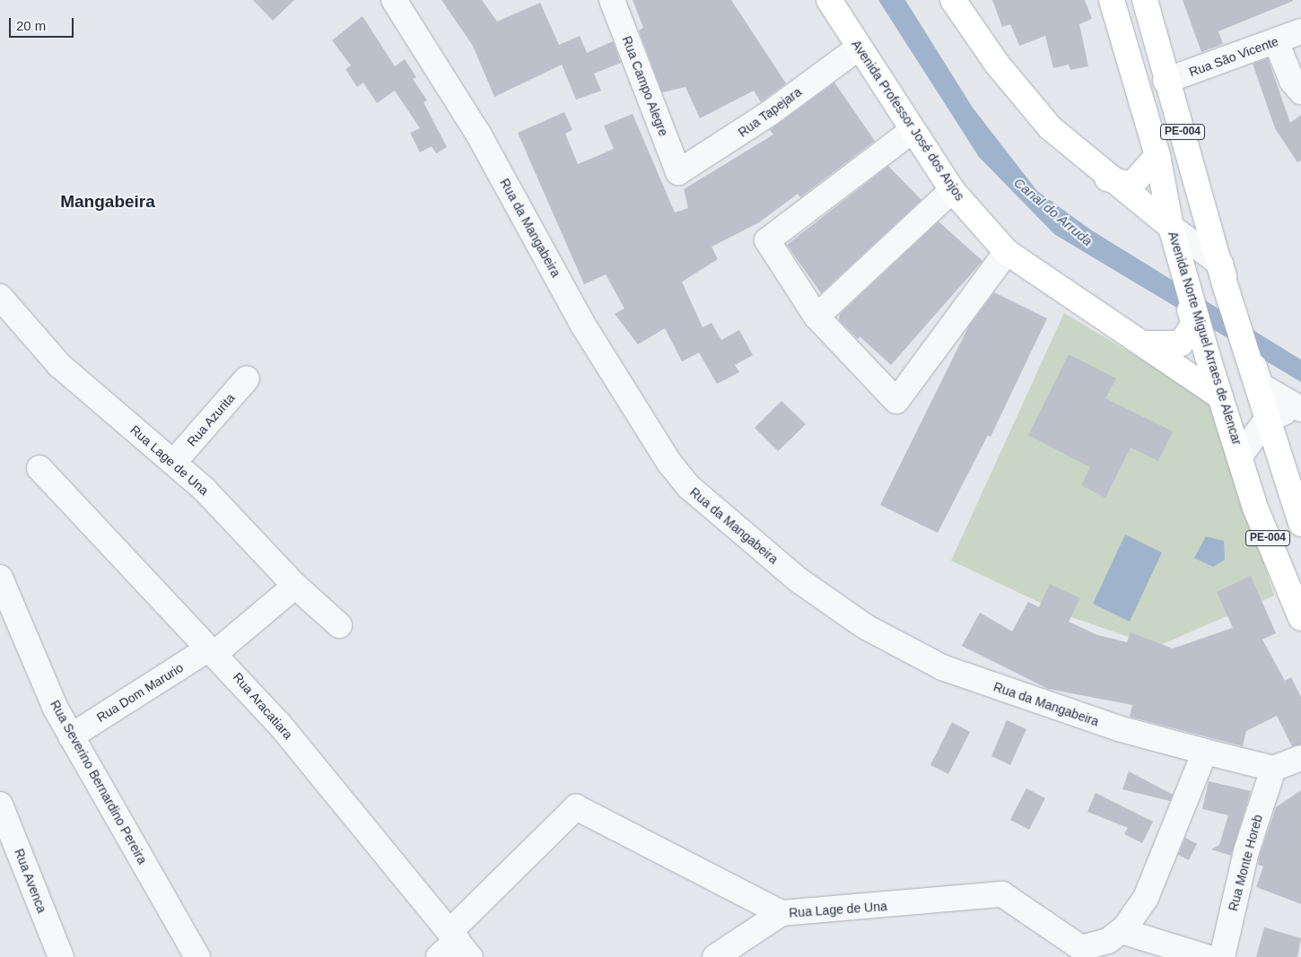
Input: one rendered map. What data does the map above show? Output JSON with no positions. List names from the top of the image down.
{
  "streets": {
    "main road": ["Avenida Professor José dos Anjos", "PE-004", "Avenida Norte Miguel Arraes de Alencar"],
    "street": [
      "Rua São Vicente",
      "Rua Campo Alegre",
      "Rua Tapejara",
      "Rua da Mangabeira",
      "Rua Azurita",
      "Rua Lage de Una",
      "Rua Dom Marurio",
      "Rua Aracatiara",
      "Rua Severino Bernardino Pereira",
      "Rua Monte Horeb",
      "Rua Avenca"
    ]
  },
  "crossings": [
    ["Rua São Vicente", "PE-004"],
    ["Rua Campo Alegre", "Rua Tapejara"],
    ["Rua Tapejara", "Avenida Professor José dos Anjos"],
    ["Avenida Professor José dos Anjos", "Avenida Norte Miguel Arraes de Alencar"],
    ["Rua da Mangabeira", "Rua Monte Horeb"],
    ["Rua Azurita", "Rua Lage de Una"],
    ["Rua Lage de Una", "Rua Dom Marurio"],
    ["Rua Lage de Una", "Rua Aracatiara"],
    ["Rua Dom Marurio", "Rua Aracatiara"],
    ["Rua Dom Marurio", "Rua Severino Bernardino Pereira"]
  ],
  "districts": ["Mangabeira"],
  "water": ["Canal do Arruda"],
  "scale_bar": "20 m"
}
